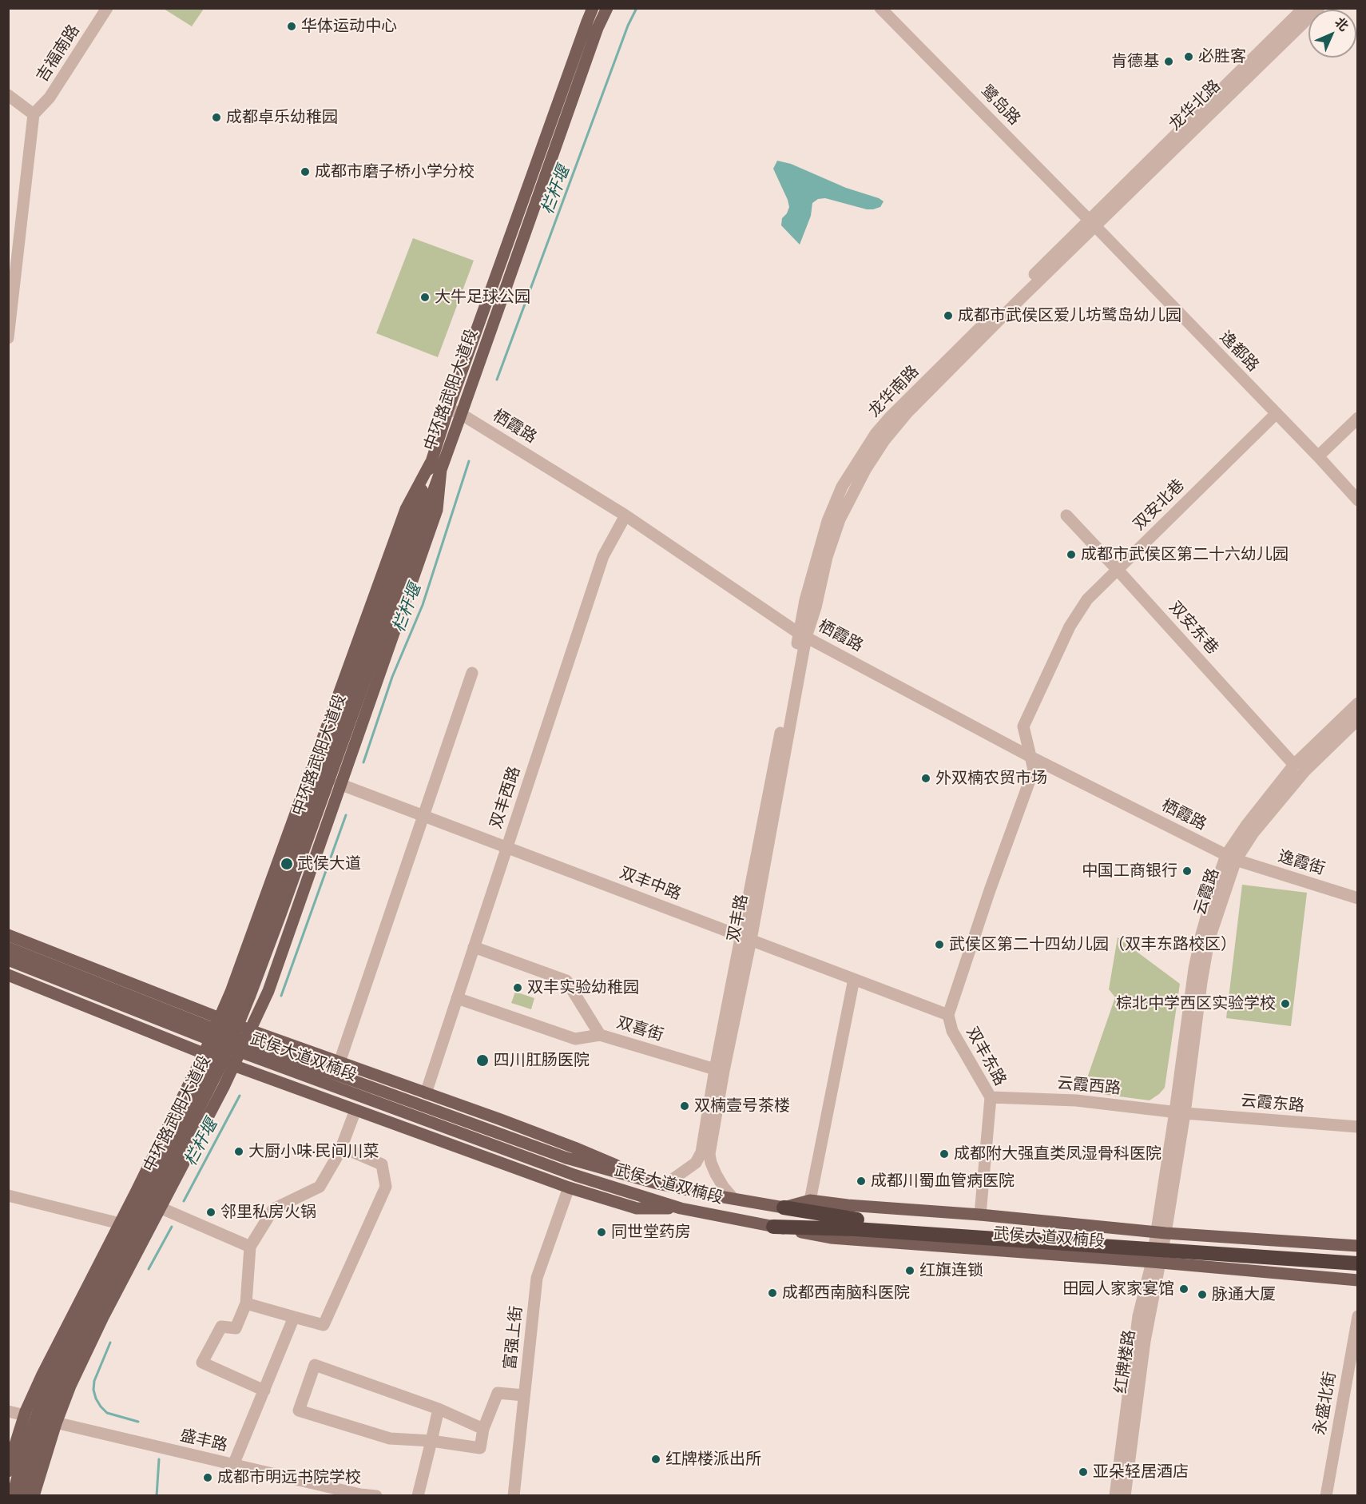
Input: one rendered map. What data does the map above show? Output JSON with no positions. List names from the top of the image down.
{
  "streets": {
    "main road": ["中环路武阳大道段", "武侯大道双楠段"],
    "street": [
      "吉福南路",
      "鹭岛路",
      "龙华北路",
      "逸都路",
      "龙华南路",
      "栖霞路",
      "双安北巷",
      "双安东巷",
      "双丰西路",
      "逸霞街",
      "双丰中路",
      "云霞路",
      "双丰路",
      "双喜街",
      "双丰东路",
      "云霞西路",
      "云霞东路",
      "富强上街",
      "红牌楼路",
      "永盛北街",
      "盛丰路"
    ]
  },
  "crossings": [
    ["鹭岛路", "龙华北路"],
    ["鹭岛路", "逸都路"],
    ["鹭岛路", "龙华南路"],
    ["龙华北路", "逸都路"],
    ["龙华北路", "龙华南路"],
    ["逸都路", "龙华南路"],
    ["逸都路", "双安北巷"],
    ["中环路武阳大道段", "栖霞路"],
    ["龙华南路", "栖霞路"],
    ["龙华南路", "双丰路"],
    ["栖霞路", "双安北巷"],
    ["栖霞路", "双丰西路"],
    ["栖霞路", "逸霞街"],
    ["栖霞路", "云霞路"],
    ["栖霞路", "双丰路"],
    ["栖霞路", "双丰东路"],
    ["双安北巷", "双安东巷"],
    ["双安北巷", "双丰东路"],
    ["双丰西路", "双丰中路"],
    ["双丰西路", "双喜街"],
    ["逸霞街", "云霞路"],
    ["双丰中路", "双丰路"],
    ["双丰中路", "双丰东路"],
    ["云霞路", "武侯大道双楠段"],
    ["云霞路", "云霞西路"],
    ["云霞路", "云霞东路"],
    ["云霞路", "红牌楼路"],
    ["双丰路", "双喜街"],
    ["双丰路", "武侯大道双楠段"],
    ["双丰东路", "武侯大道双楠段"],
    ["双丰东路", "云霞西路"],
    ["武侯大道双楠段", "红牌楼路"],
    ["云霞西路", "云霞东路"]
  ],
  "water": ["栏杆堰"],
  "places": [
    "华体运动中心",
    "必胜客",
    "肯德基",
    "成都卓乐幼稚园",
    "成都市磨子桥小学分校",
    "大牛足球公园",
    "成都市武侯区爱儿坊鹭岛幼儿园",
    "成都市武侯区第二十六幼儿园",
    "外双楠农贸市场",
    "武侯大道",
    "中国工商银行",
    "武侯区第二十四幼儿园（双丰东路校区）",
    "双丰实验幼稚园",
    "棕北中学西区实验学校",
    "四川肛肠医院",
    "双楠壹号茶楼",
    "大厨小味·民间川菜",
    "成都附大强直类凤湿骨科医院",
    "成都川蜀血管病医院",
    "邻里私房火锅",
    "同世堂药房",
    "红旗连锁",
    "田园人家家宴馆",
    "成都西南脑科医院",
    "脉通大厦",
    "红牌楼派出所",
    "亚朵轻居酒店",
    "成都市明远书院学校"
  ],
  "north": "top right"
}
